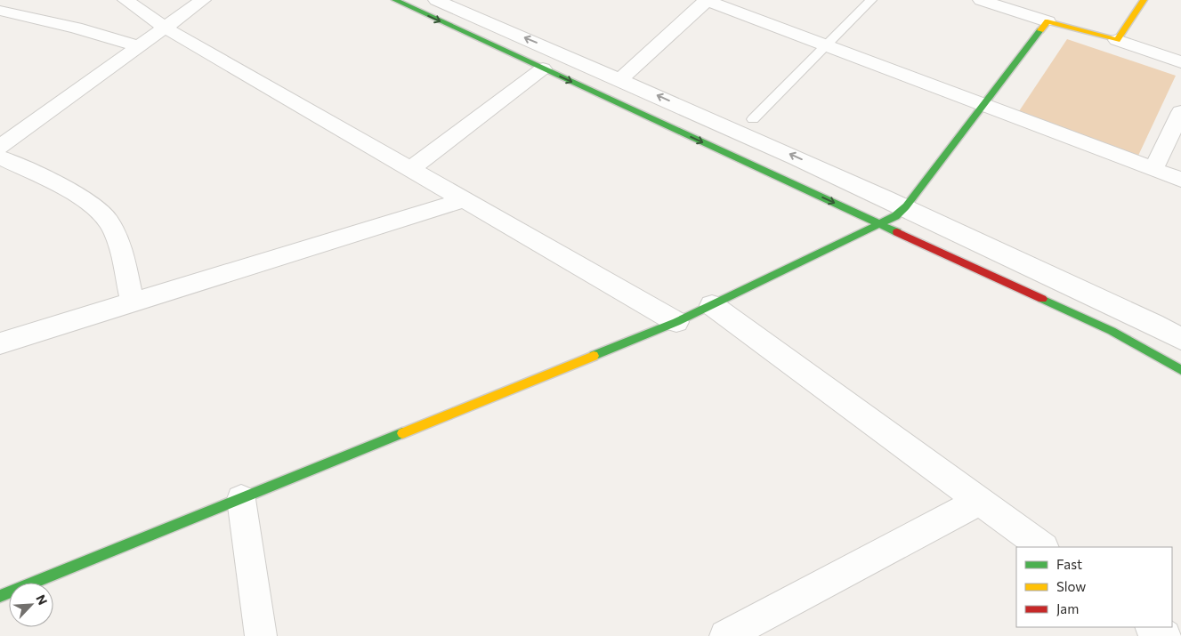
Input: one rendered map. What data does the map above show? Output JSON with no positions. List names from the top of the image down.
{
  "legend": ["Fast", "Slow", "Jam"],
  "north": "top right"
}
